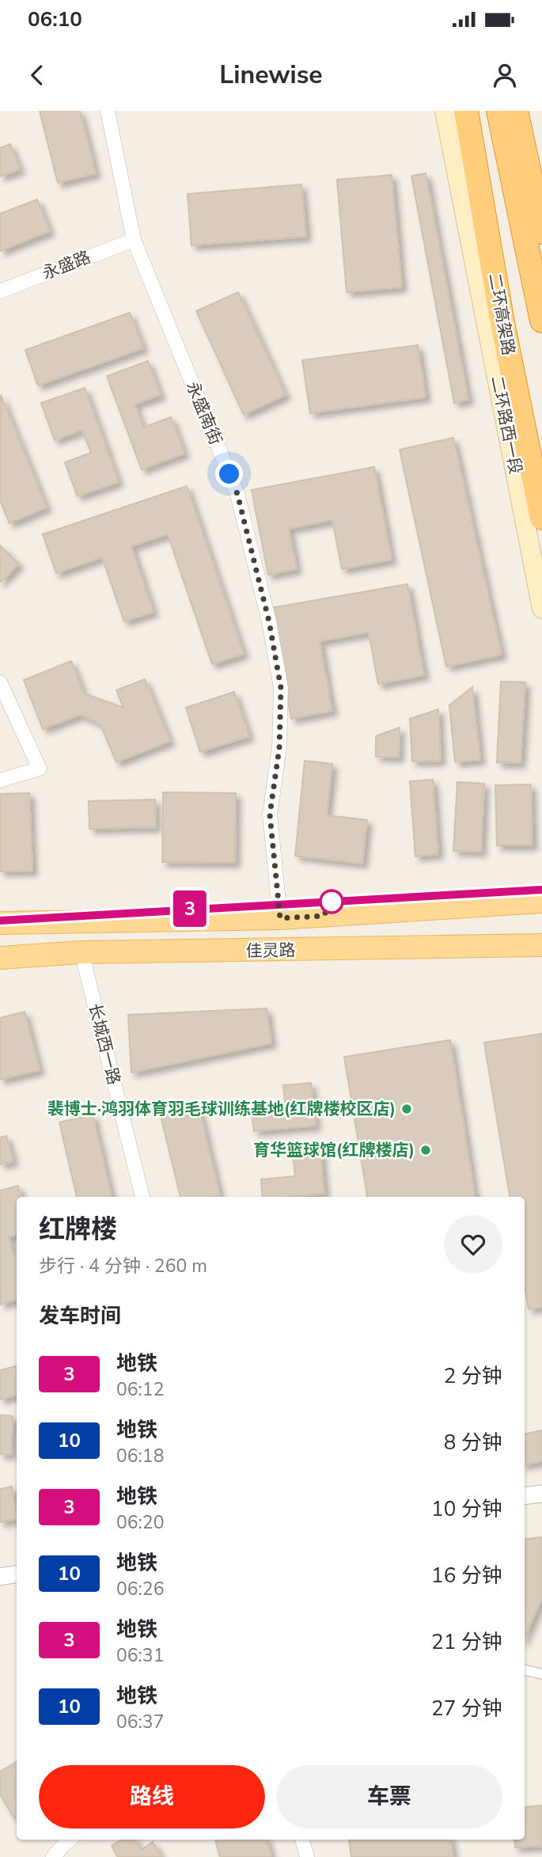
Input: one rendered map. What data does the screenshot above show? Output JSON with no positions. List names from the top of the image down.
{
  "streets": {
    "highway": ["二环高架路"],
    "main road": ["二环路西一段", "佳灵路"],
    "street": ["永盛路", "永盛南街", "长城西一路"]
  },
  "crossings": [
    ["永盛路", "永盛南街"],
    ["永盛南街", "佳灵路"],
    ["佳灵路", "长城西一路"]
  ],
  "places": ["裴博士·鸿羽体育羽毛球训练基地(红牌楼校区店)", "育华篮球馆(红牌楼店)"],
  "lines": ["metro line 3"],
  "page": {
    "status": "06:10",
    "header": "Linewise",
    "on_map": "3",
    "heading": [
      ["红牌楼", "步行 · 4 分钟 · 260 m"],
      "发车时间"
    ],
    "list": [
      {
        "mark": "3",
        "name": "地铁",
        "note": "06:12",
        "value": "2 分钟"
      },
      {
        "mark": "10",
        "name": "地铁",
        "note": "06:18",
        "value": "8 分钟"
      },
      {
        "mark": "3",
        "name": "地铁",
        "note": "06:20",
        "value": "10 分钟"
      },
      {
        "mark": "10",
        "name": "地铁",
        "note": "06:26",
        "value": "16 分钟"
      },
      {
        "mark": "3",
        "name": "地铁",
        "note": "06:31",
        "value": "21 分钟"
      },
      {
        "mark": "10",
        "name": "地铁",
        "note": "06:37",
        "value": "27 分钟"
      }
    ],
    "buttons": ["路线", "车票"]
  }
}
